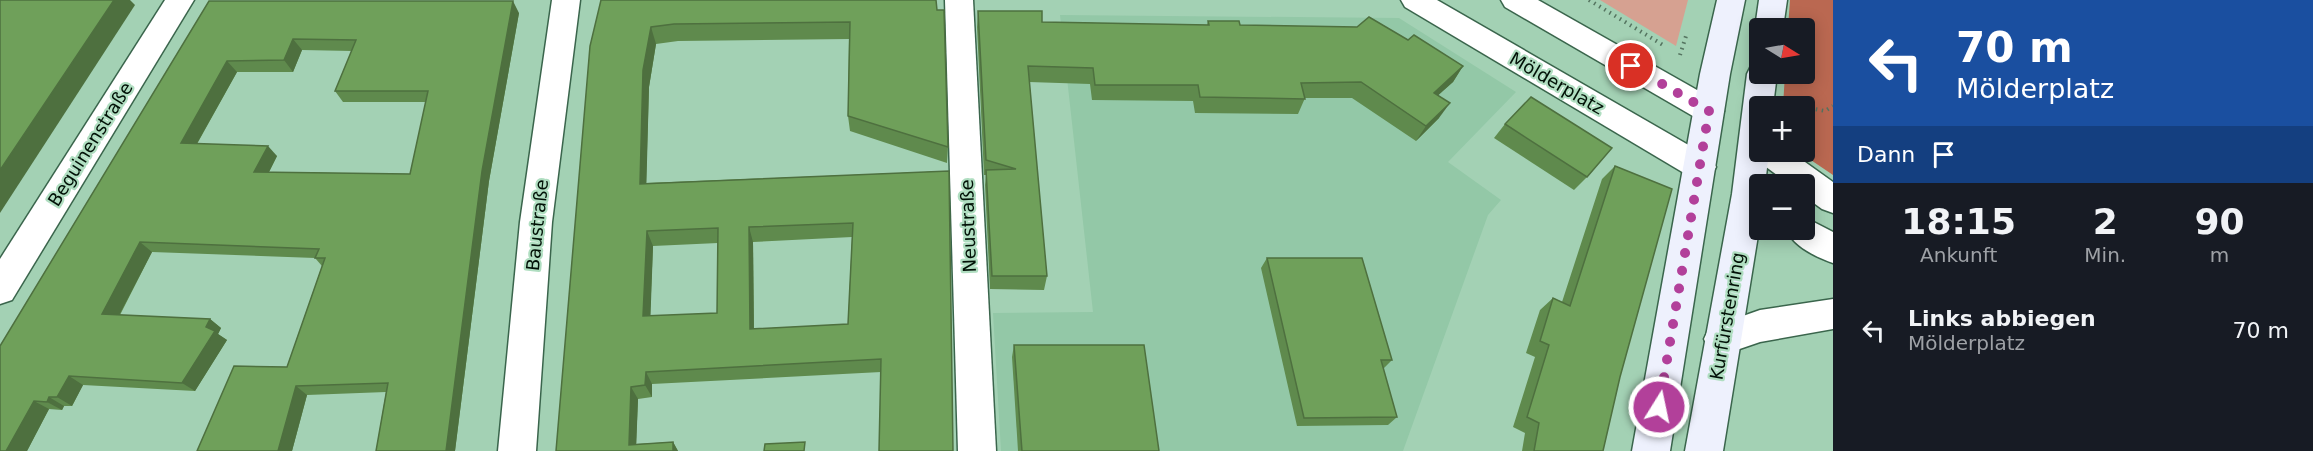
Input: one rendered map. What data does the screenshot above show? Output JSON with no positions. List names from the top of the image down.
{
  "streets": {
    "main road": ["Kurfürstenring"],
    "street": [
      "Mölderplatz",
      "Beguinenstraße",
      "Baustraße",
      "Neustraße"
    ]
  },
  "north": "right",
  "page": {
    "turn": ["70 m", "Mölderplatz"],
    "map_buttons": ["+", "−"],
    "then": "Dann",
    "eta": [
      "18:15",
      "Ankunft",
      "2",
      "Min.",
      "90",
      "m"
    ],
    "list": [
      {
        "name": "Links abbiegen",
        "note": "Mölderplatz",
        "value": "70 m"
      }
    ]
  }
}
